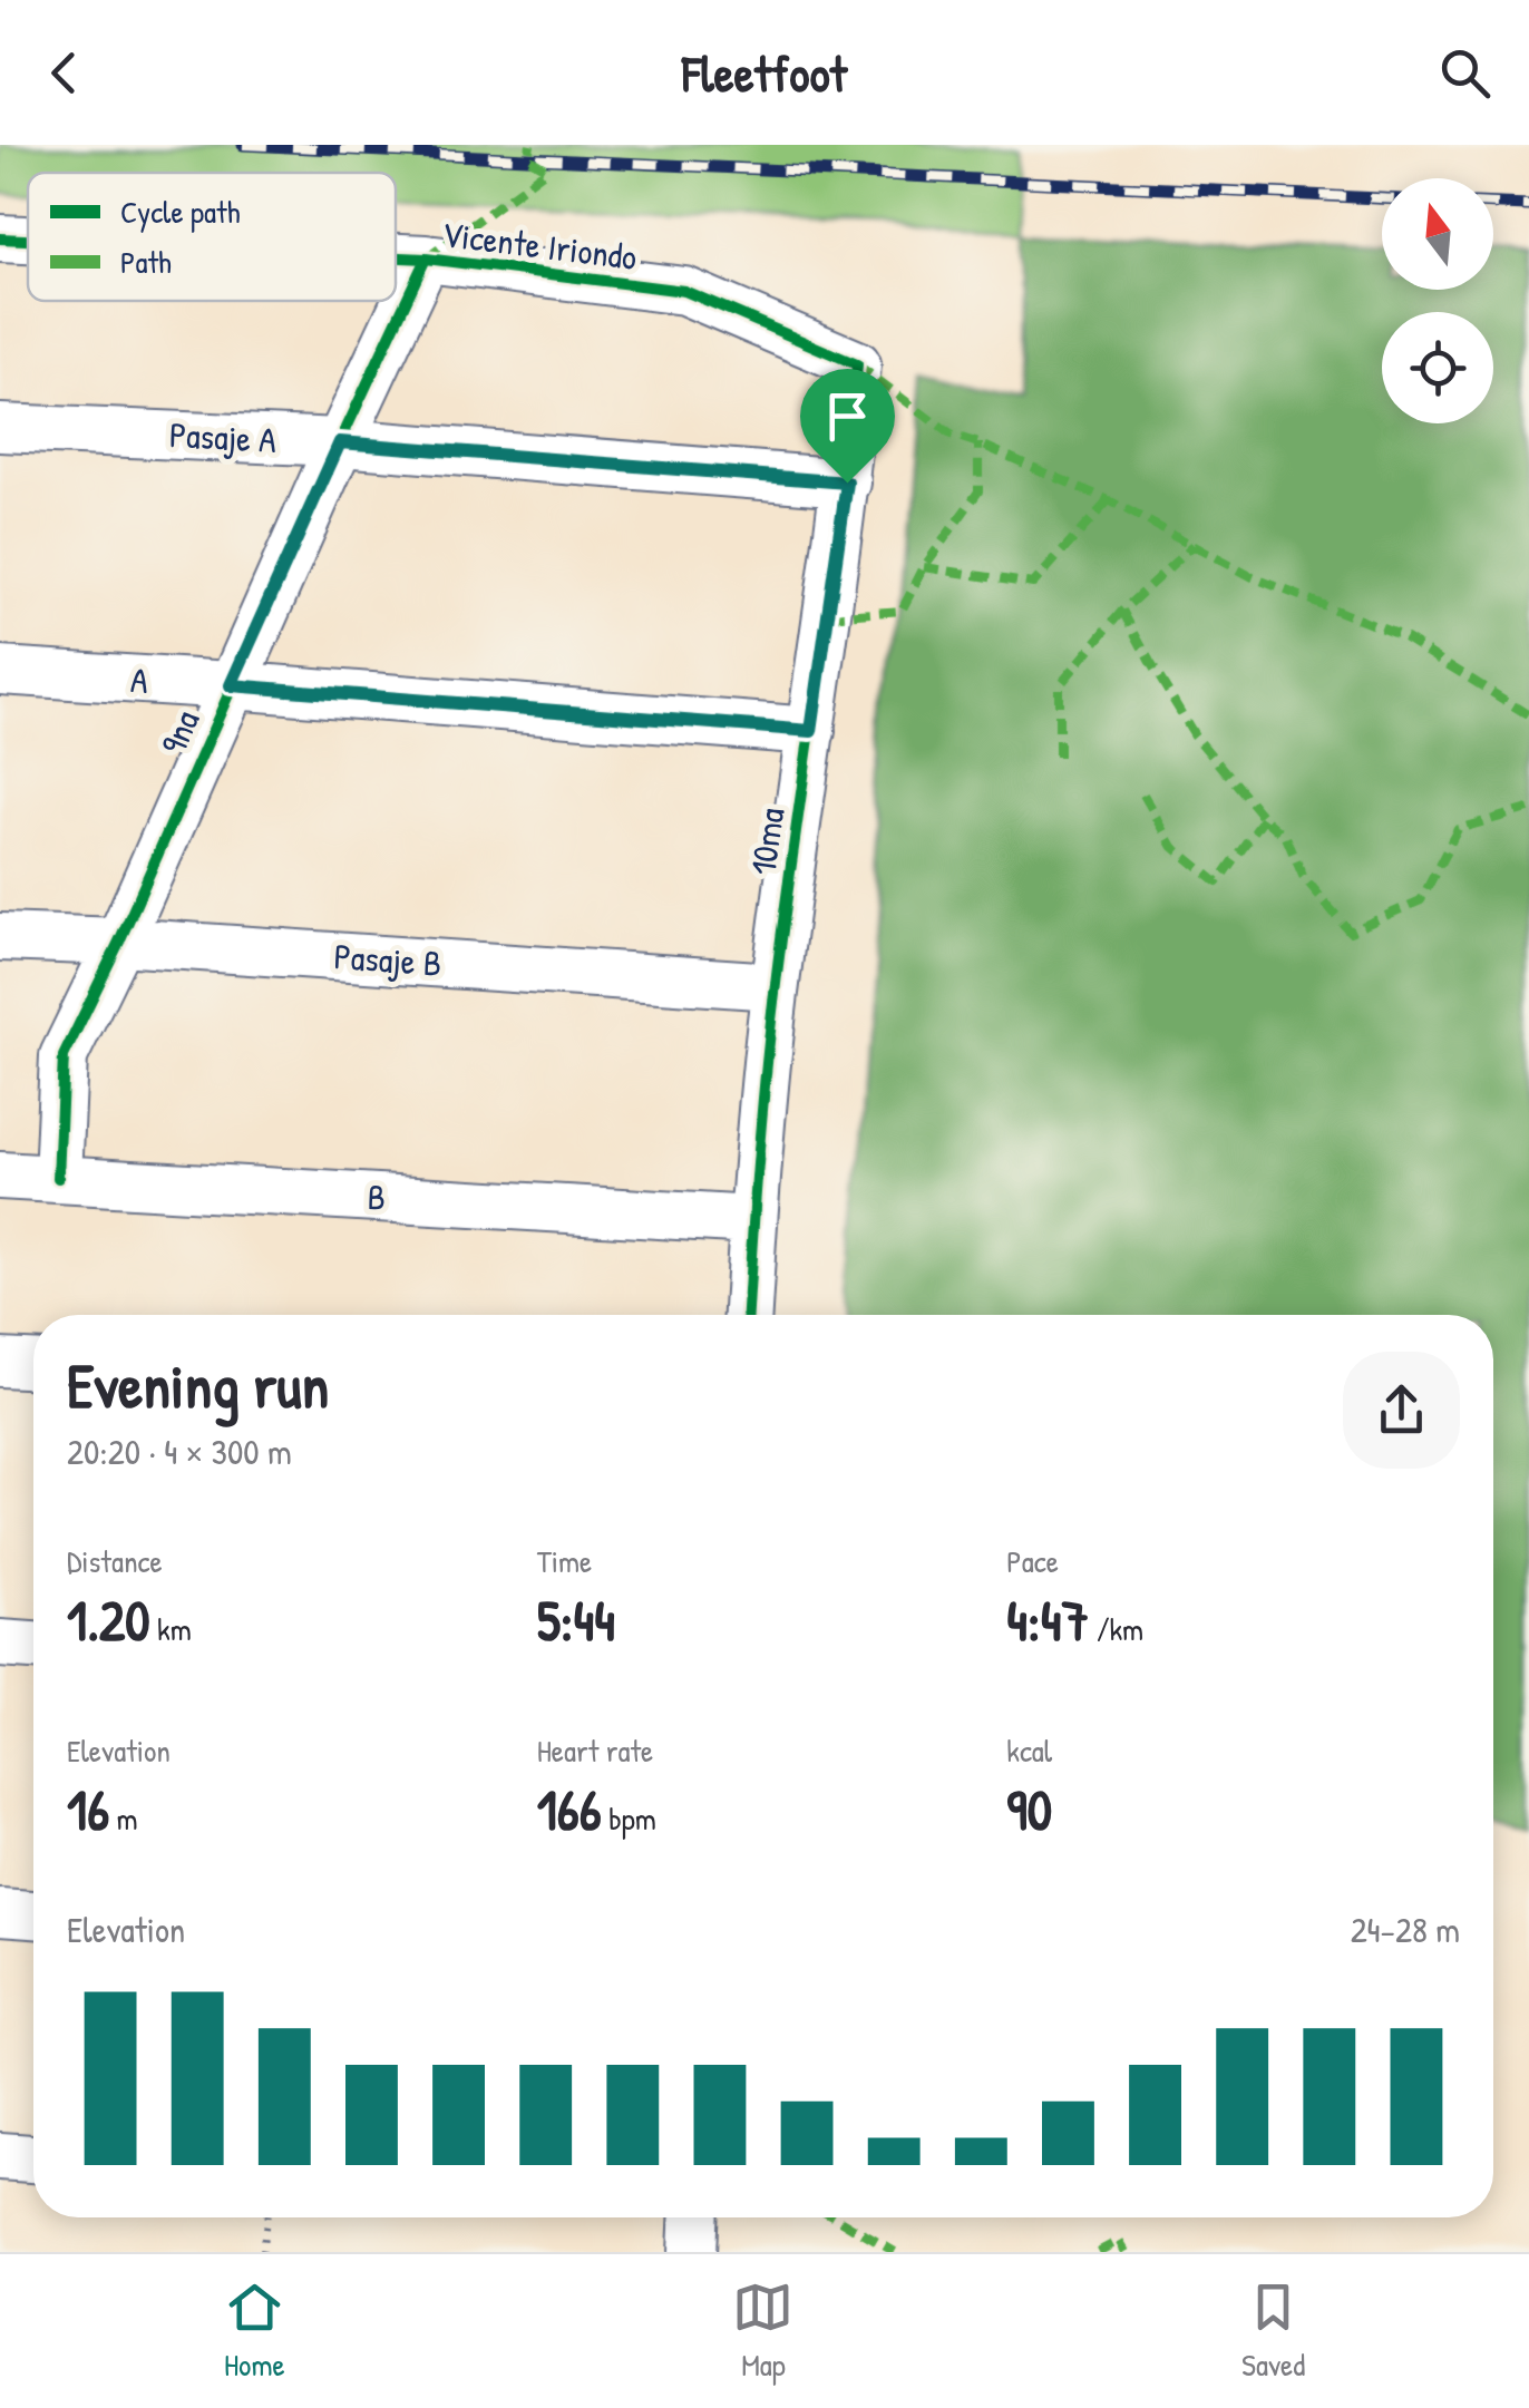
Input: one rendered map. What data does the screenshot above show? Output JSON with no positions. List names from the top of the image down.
{
  "streets": {
    "street": [
      "Vicente Iriondo",
      "Pasaje A",
      "A",
      "9na",
      "10ma",
      "Pasaje B",
      "B"
    ]
  },
  "crossings": [
    ["Vicente Iriondo", "9na"],
    ["Vicente Iriondo", "10ma"],
    ["Pasaje A", "9na"],
    ["Pasaje A", "10ma"],
    ["A", "9na"],
    ["A", "10ma"],
    ["9na", "Pasaje B"],
    ["9na", "B"],
    ["10ma", "Pasaje B"],
    ["10ma", "B"]
  ],
  "legend": ["Cycle path", "Path"],
  "north": "top",
  "page": {
    "header": "Fleetfoot",
    "heading": ["Evening run", "20:20 · 4 × 300 m"],
    "stats": [
      ["Distance", "1.20 km"],
      ["Time", "5:44"],
      ["Pace", "4:47 /km"],
      ["Elevation", "16 m"],
      ["Heart rate", "166 bpm"],
      ["kcal", "90"]
    ],
    "chart": ["Elevation", "24–28 m"],
    "tabs": ["Home", "Map", "Saved"]
  }
}
